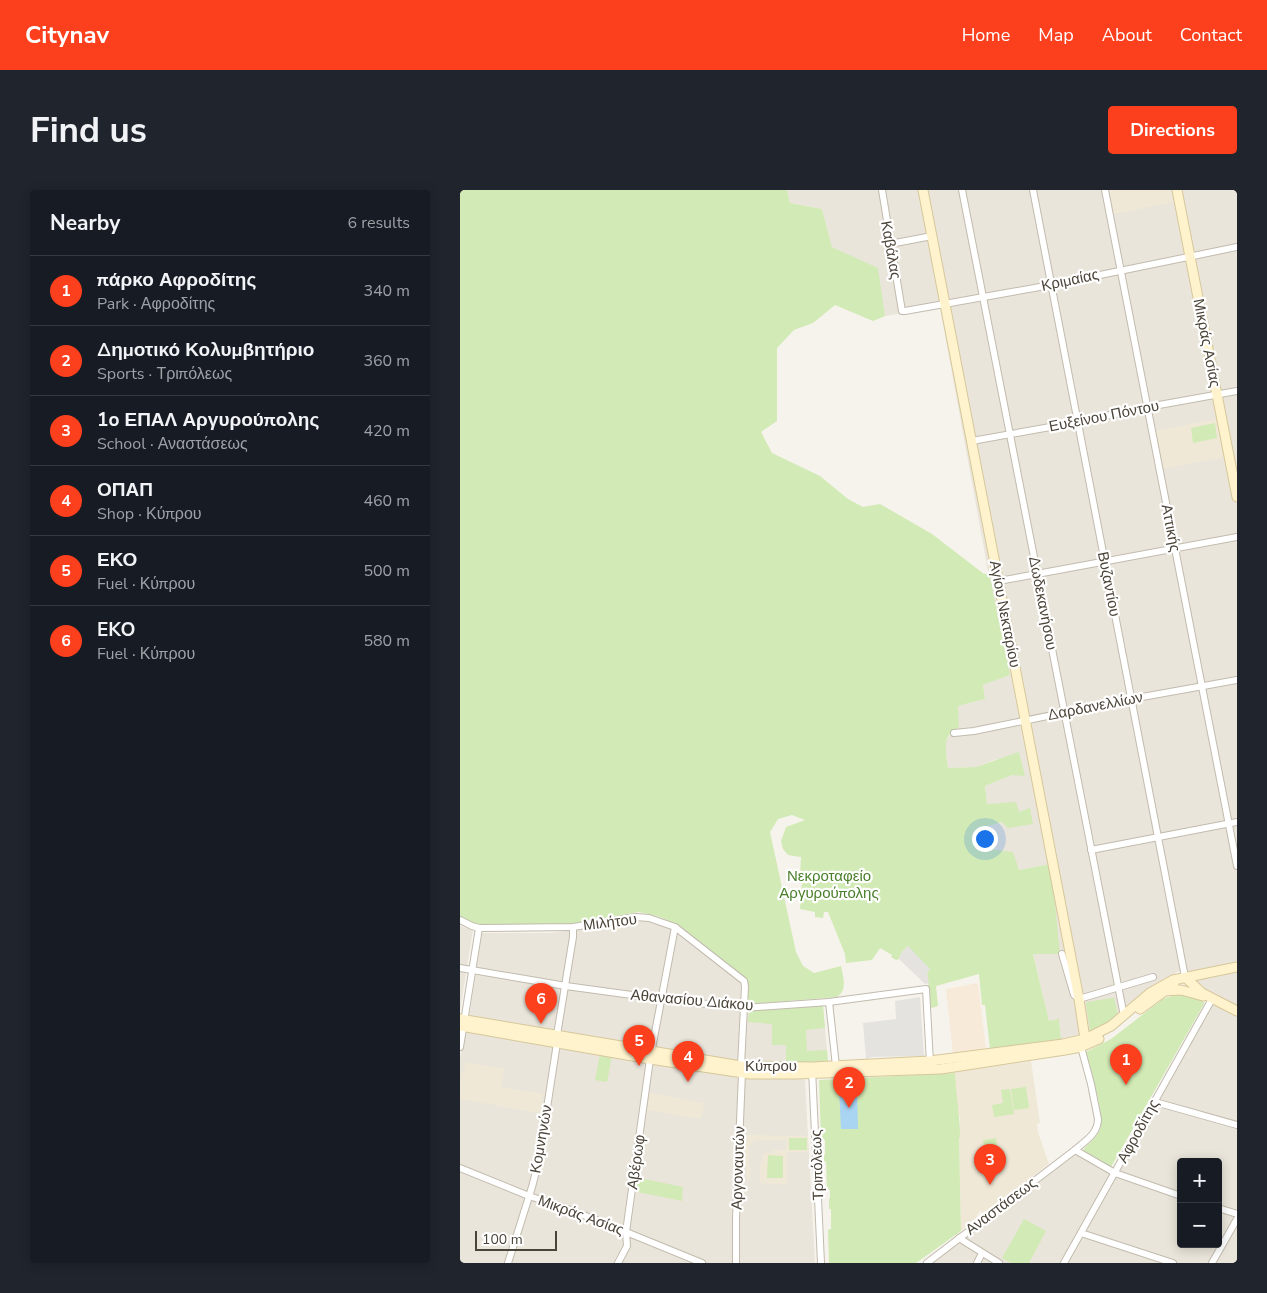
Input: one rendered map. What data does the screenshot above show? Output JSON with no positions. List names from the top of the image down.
{
  "streets": {
    "street": [
      "Καβάλας",
      "Κριμαίας",
      "Μικράς Ασίας",
      "Ευξείνου Πόντου",
      "Αττικής",
      "Βυζαντίου",
      "Δωδεκανήσου",
      "Αγίου Νεκταρίου",
      "Δαρδανελλίων",
      "Μιλήτου",
      "Αθανασίου Διάκου",
      "Κύπρου",
      "Αφροδίτης",
      "Κομνηνών",
      "Αβέρωφ",
      "Τριπόλεως",
      "Αργοναυτών",
      "Αναστάσεως"
    ]
  },
  "crossings": [
    ["Καβάλας", "Κριμαίας"],
    ["Κριμαίας", "Μικράς Ασίας"],
    ["Κριμαίας", "Αττικής"],
    ["Κριμαίας", "Βυζαντίου"],
    ["Κριμαίας", "Δωδεκανήσου"],
    ["Κριμαίας", "Αγίου Νεκταρίου"],
    ["Μικράς Ασίας", "Ευξείνου Πόντου"],
    ["Μικράς Ασίας", "Κομνηνών"],
    ["Μικράς Ασίας", "Αβέρωφ"],
    ["Ευξείνου Πόντου", "Αττικής"],
    ["Ευξείνου Πόντου", "Βυζαντίου"],
    ["Ευξείνου Πόντου", "Δωδεκανήσου"],
    ["Ευξείνου Πόντου", "Αγίου Νεκταρίου"],
    ["Αττικής", "Δαρδανελλίων"],
    ["Βυζαντίου", "Δαρδανελλίων"],
    ["Δωδεκανήσου", "Δαρδανελλίων"],
    ["Αγίου Νεκταρίου", "Δαρδανελλίων"],
    ["Αγίου Νεκταρίου", "Κύπρου"],
    ["Αγίου Νεκταρίου", "Αναστάσεως"],
    ["Μιλήτου", "Αθανασίου Διάκου"],
    ["Μιλήτου", "Κομνηνών"],
    ["Μιλήτου", "Αβέρωφ"],
    ["Μιλήτου", "Αργοναυτών"],
    ["Αθανασίου Διάκου", "Κύπρου"],
    ["Αθανασίου Διάκου", "Κομνηνών"],
    ["Αθανασίου Διάκου", "Αβέρωφ"],
    ["Αθανασίου Διάκου", "Αργοναυτών"],
    ["Κύπρου", "Κομνηνών"],
    ["Κύπρου", "Αβέρωφ"],
    ["Κύπρου", "Τριπόλεως"],
    ["Κύπρου", "Αργοναυτών"]
  ],
  "parks": ["Νεκροταφείο Αργυρούπολης"],
  "scale_bar": "100 m",
  "page": {
    "header": "Citynav",
    "nav": [
      "Home",
      "Map",
      "About",
      "Contact"
    ],
    "buttons": "Directions",
    "title": "Find us",
    "heading": ["Nearby", "6 results"],
    "list": [
      {
        "mark": "1",
        "name": "πάρκο Αφροδίτης",
        "note": "Park · Αφροδίτης",
        "value": "340 m"
      },
      {
        "mark": "2",
        "name": "Δημοτικό Κολυμβητήριο",
        "note": "Sports · Τριπόλεως",
        "value": "360 m"
      },
      {
        "mark": "3",
        "name": "1o ΕΠΑΛ Αργυρούπολης",
        "note": "School · Αναστάσεως",
        "value": "420 m"
      },
      {
        "mark": "4",
        "name": "ΟΠΑΠ",
        "note": "Shop · Κύπρου",
        "value": "460 m"
      },
      {
        "mark": "5",
        "name": "ΕΚΟ",
        "note": "Fuel · Κύπρου",
        "value": "500 m"
      },
      {
        "mark": "6",
        "name": "EKO",
        "note": "Fuel · Κύπρου",
        "value": "580 m"
      }
    ],
    "pins": [
      "6",
      "5",
      "4",
      "1",
      "2",
      "3"
    ],
    "map_buttons": ["+", "−"],
    "scale": "100 m"
  }
}
